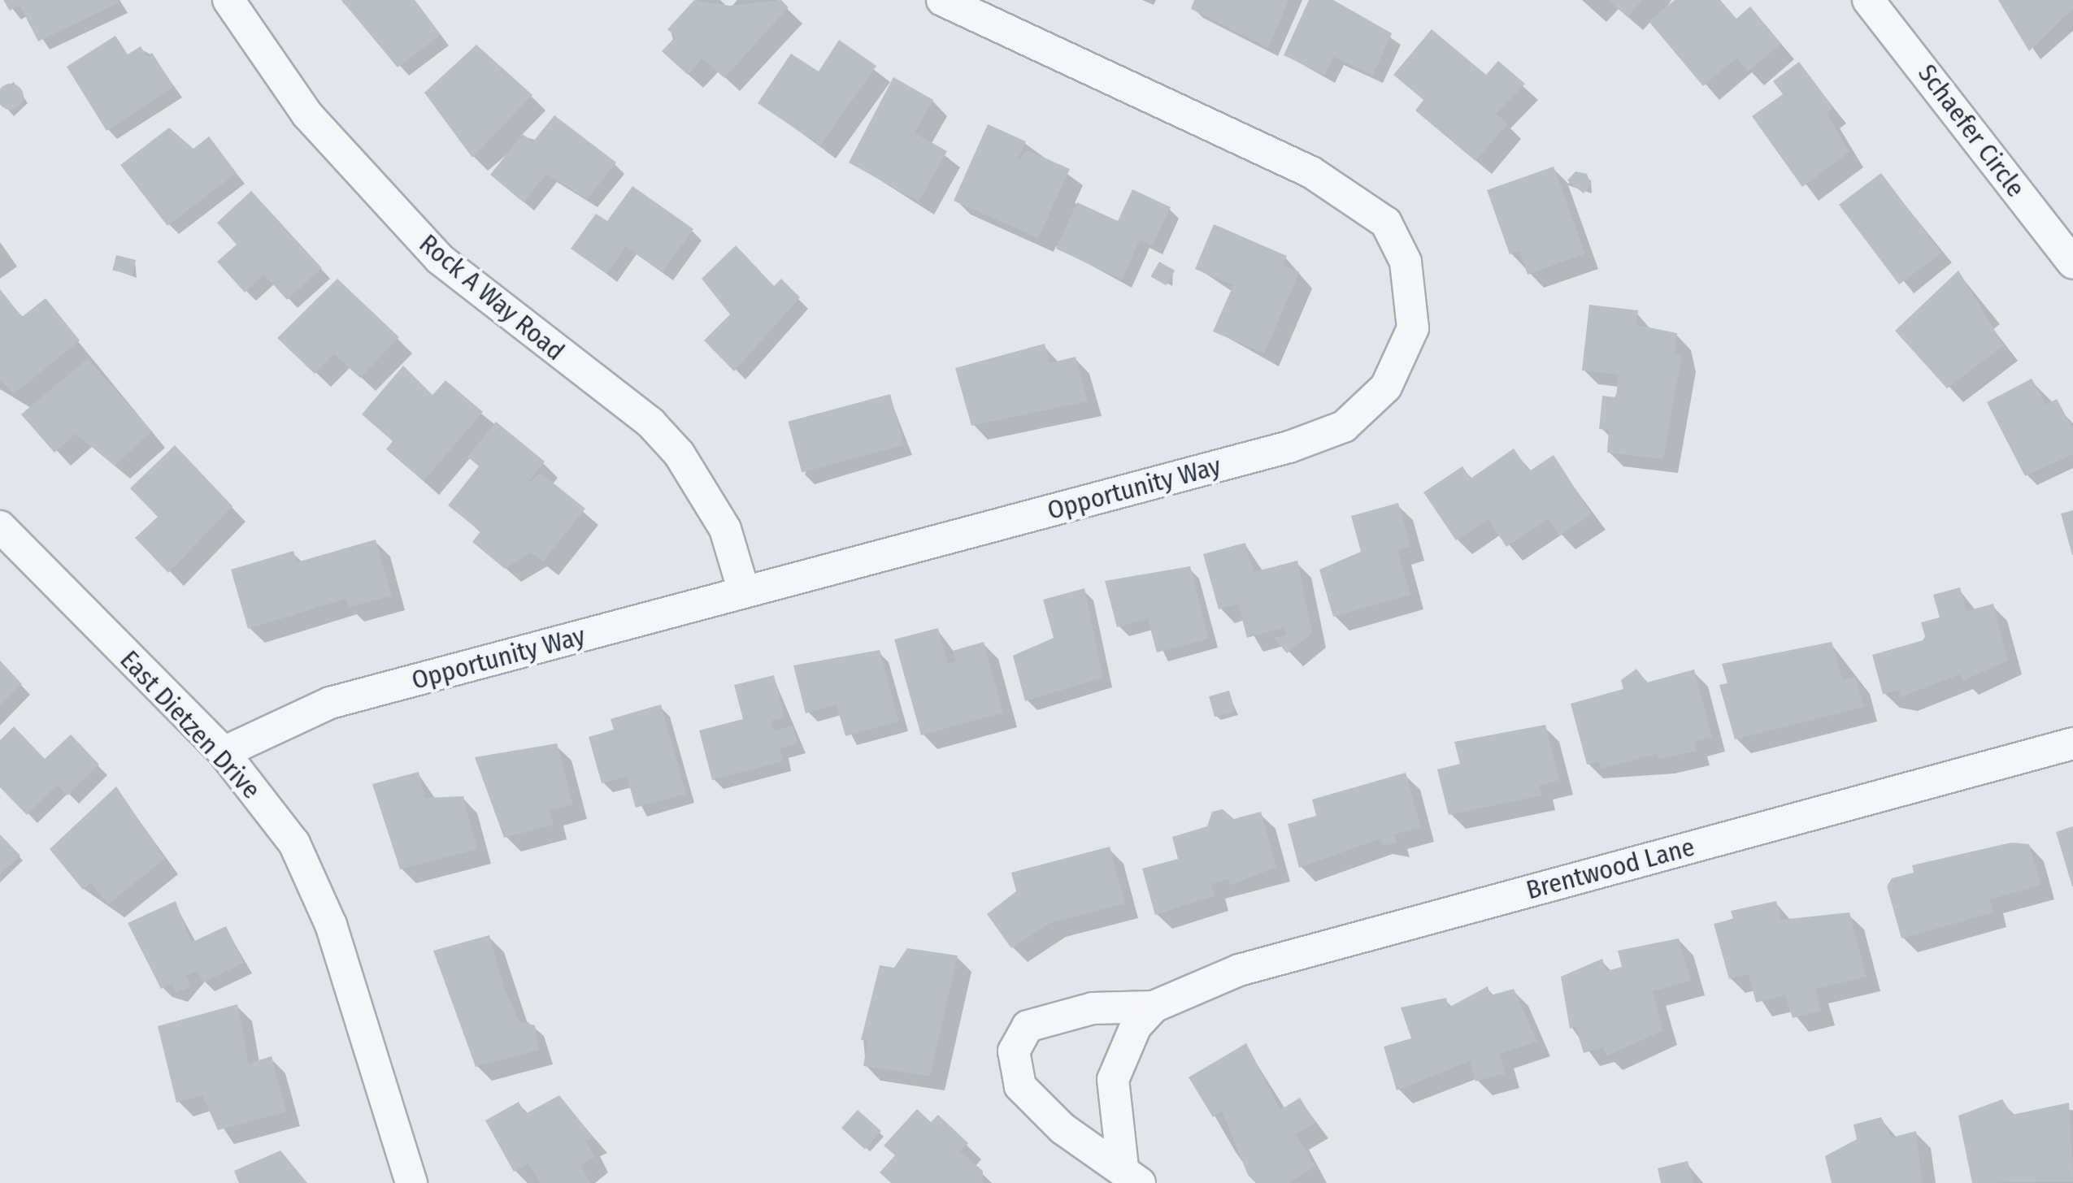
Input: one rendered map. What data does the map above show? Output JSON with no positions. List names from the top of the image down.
{
  "streets": {
    "street": [
      "Schaefer Circle",
      "Rock A Way Road",
      "Opportunity Way",
      "East Dietzen Drive",
      "Brentwood Lane"
    ]
  },
  "crossings": [
    ["Rock A Way Road", "Opportunity Way"],
    ["Opportunity Way", "East Dietzen Drive"]
  ]
}
